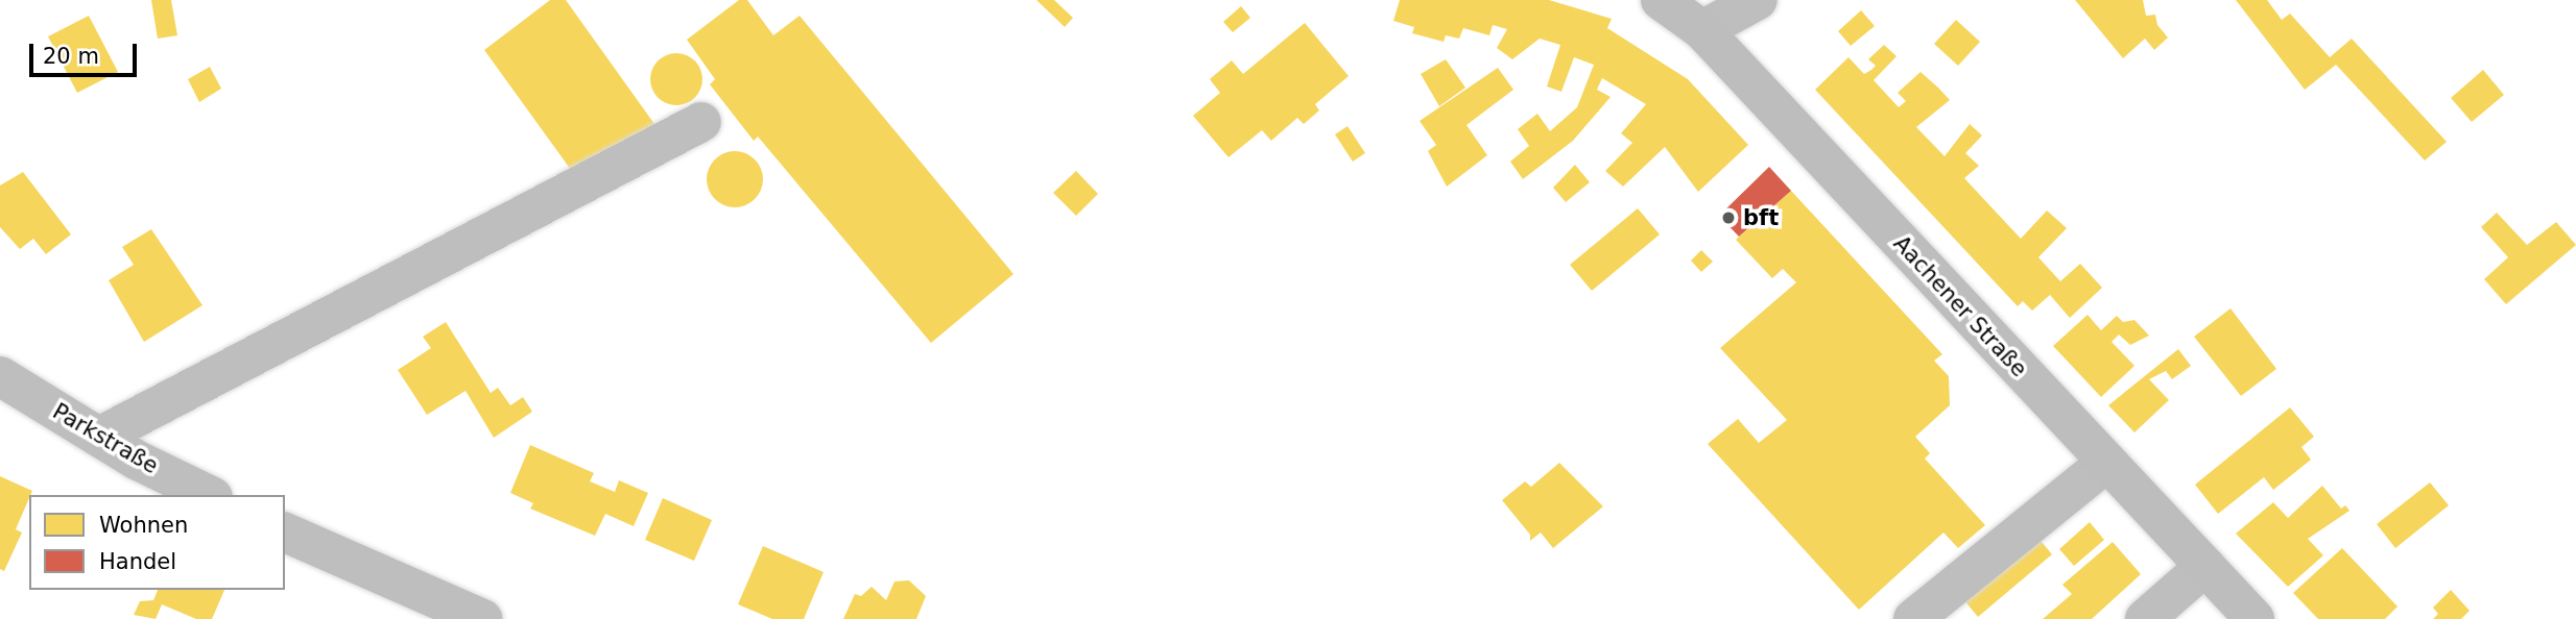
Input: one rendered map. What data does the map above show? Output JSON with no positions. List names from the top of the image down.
{
  "streets": {
    "main road": ["Aachener Straße"],
    "street": ["Parkstraße"]
  },
  "places": ["bft"],
  "legend": ["Wohnen", "Handel"],
  "scale_bar": "20 m"
}
